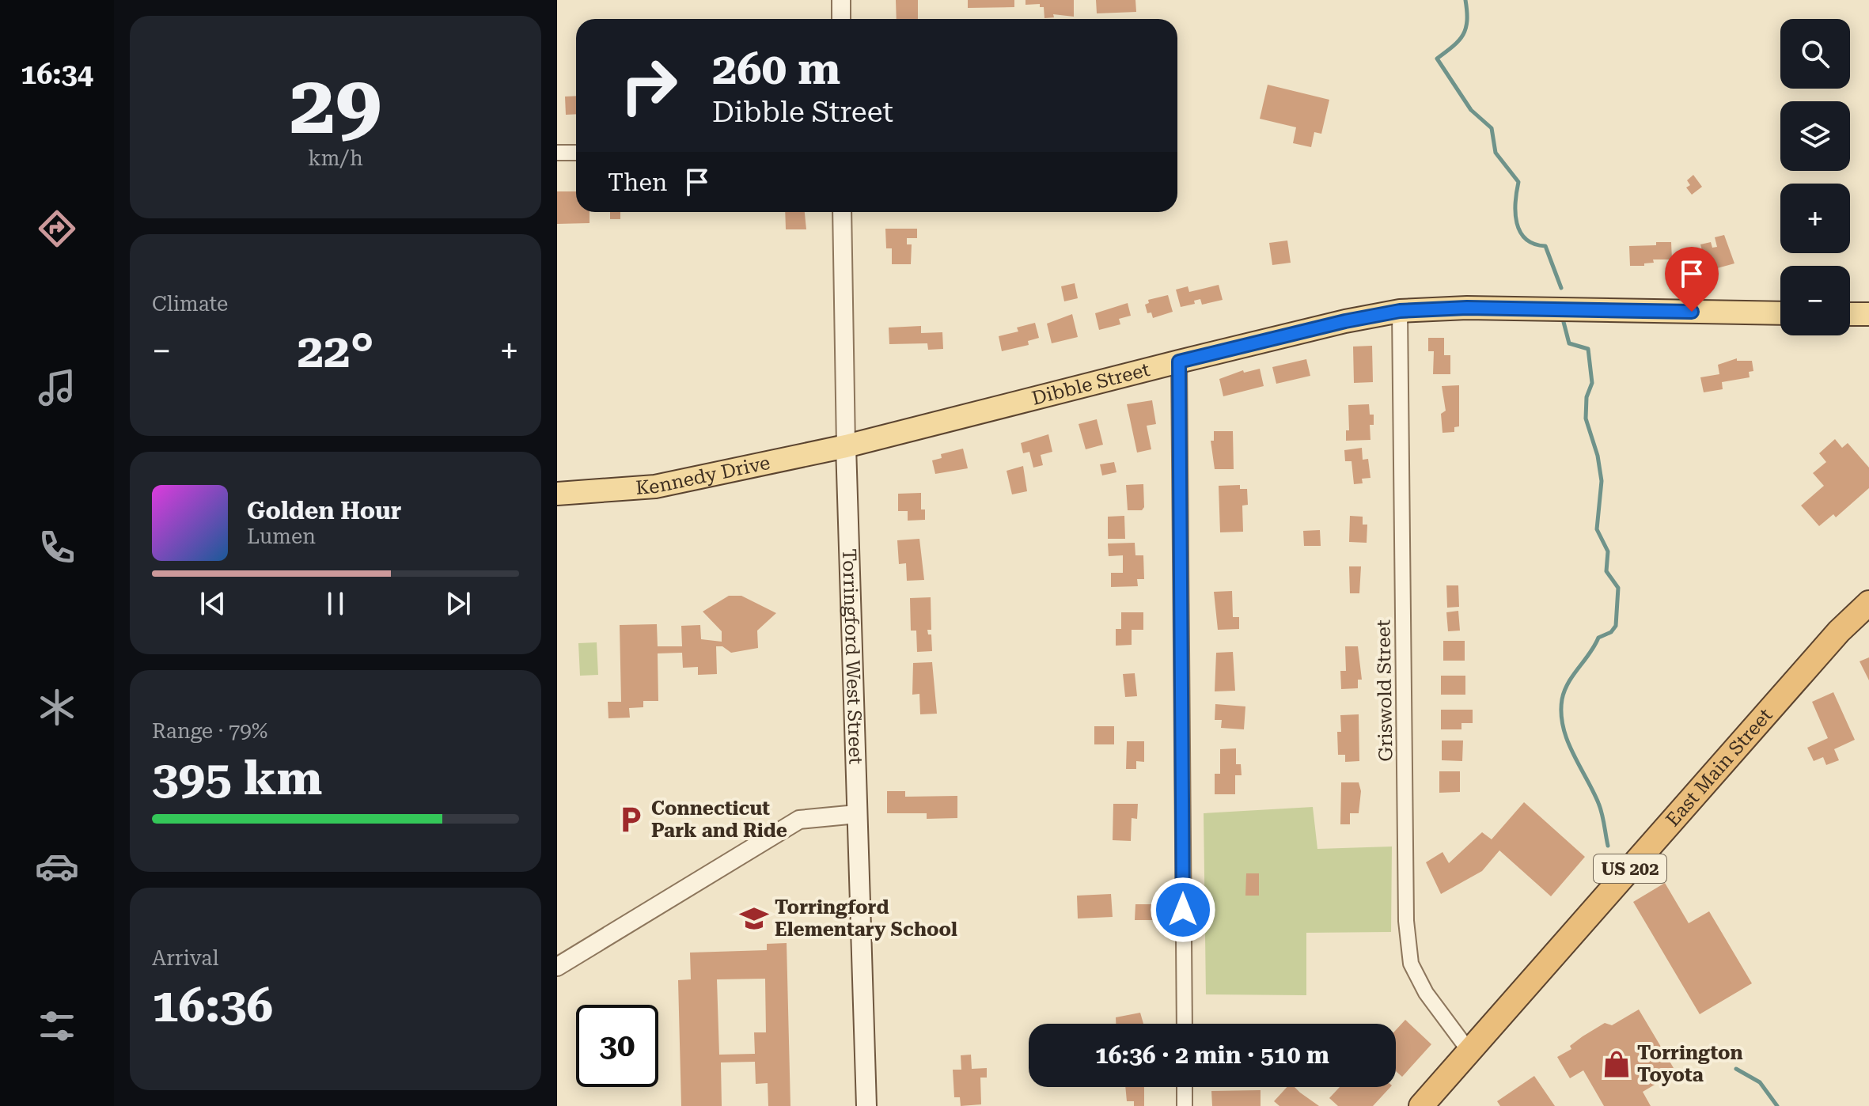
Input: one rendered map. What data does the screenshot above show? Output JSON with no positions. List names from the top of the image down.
{
  "streets": {
    "highway": ["East Main Street", "US 202"],
    "main road": ["Dibble Street", "Kennedy Drive", "Torringford West Street"],
    "street": ["Griswold Street"]
  },
  "crossings": [
    ["Dibble Street", "Kennedy Drive"],
    ["Dibble Street", "Torringford West Street"],
    ["Dibble Street", "Griswold Street"],
    ["Kennedy Drive", "Torringford West Street"],
    ["Griswold Street", "East Main Street"]
  ],
  "places": {
    "parking": ["Connecticut Park and Ride"],
    "school or university": ["Torringford Elementary School"],
    "shop": ["Torrington Toyota"]
  },
  "page": {
    "tabs": "16:34",
    "tile": [
      ["29", "km/h"],
      "Climate",
      ["Range · 79%", "395 km"],
      ["Arrival", "16:36"]
    ],
    "map_buttons": ["+", "−"],
    "turn": ["260 m", "Dibble Street"],
    "then": "Then",
    "heat": ["−", "22°", "+"],
    "song": ["Golden Hour", "Lumen"],
    "limit": "30",
    "trip": "16:36 · 2 min · 510 m"
  }
}
